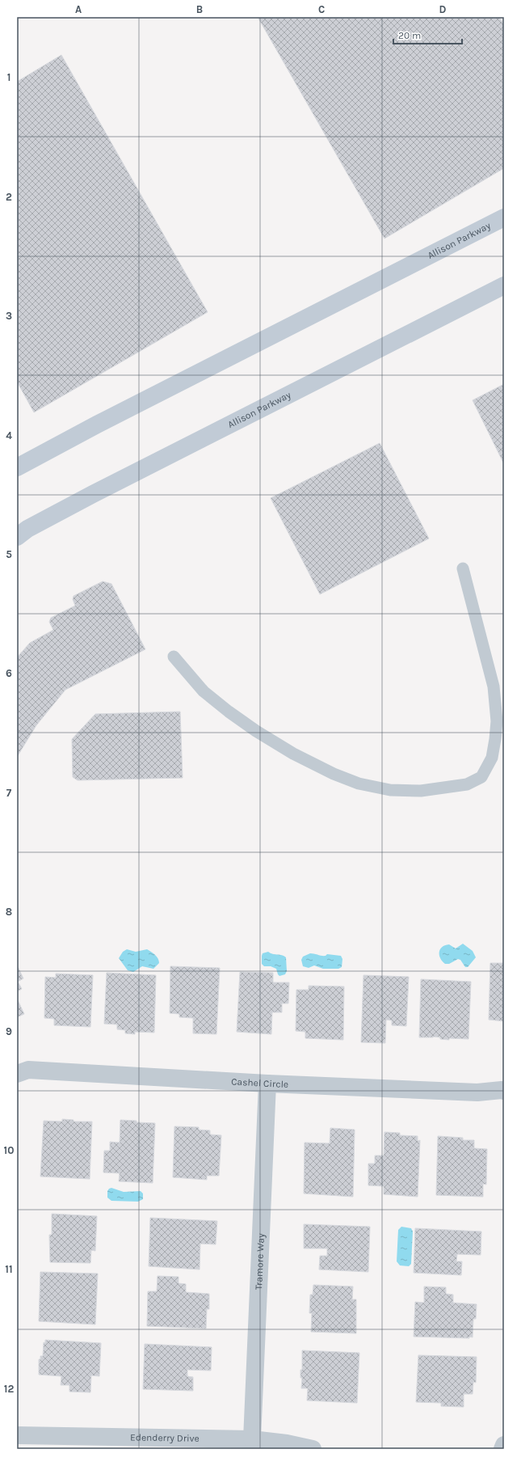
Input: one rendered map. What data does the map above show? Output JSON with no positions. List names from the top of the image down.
{
  "streets": {
    "street": [
      "Allison Parkway",
      "Cashel Circle",
      "Tramore Way",
      "Edenderry Drive"
    ]
  },
  "crossings": [
    ["Cashel Circle", "Tramore Way"],
    ["Tramore Way", "Edenderry Drive"]
  ],
  "scale_bar": "20 m",
  "grid": {
    "columns": [
      "A",
      "B",
      "C",
      "D"
    ],
    "rows": [
      "1",
      "2",
      "3",
      "4",
      "5",
      "6",
      "7",
      "8",
      "9",
      "10",
      "11",
      "12"
    ]
  }
}
